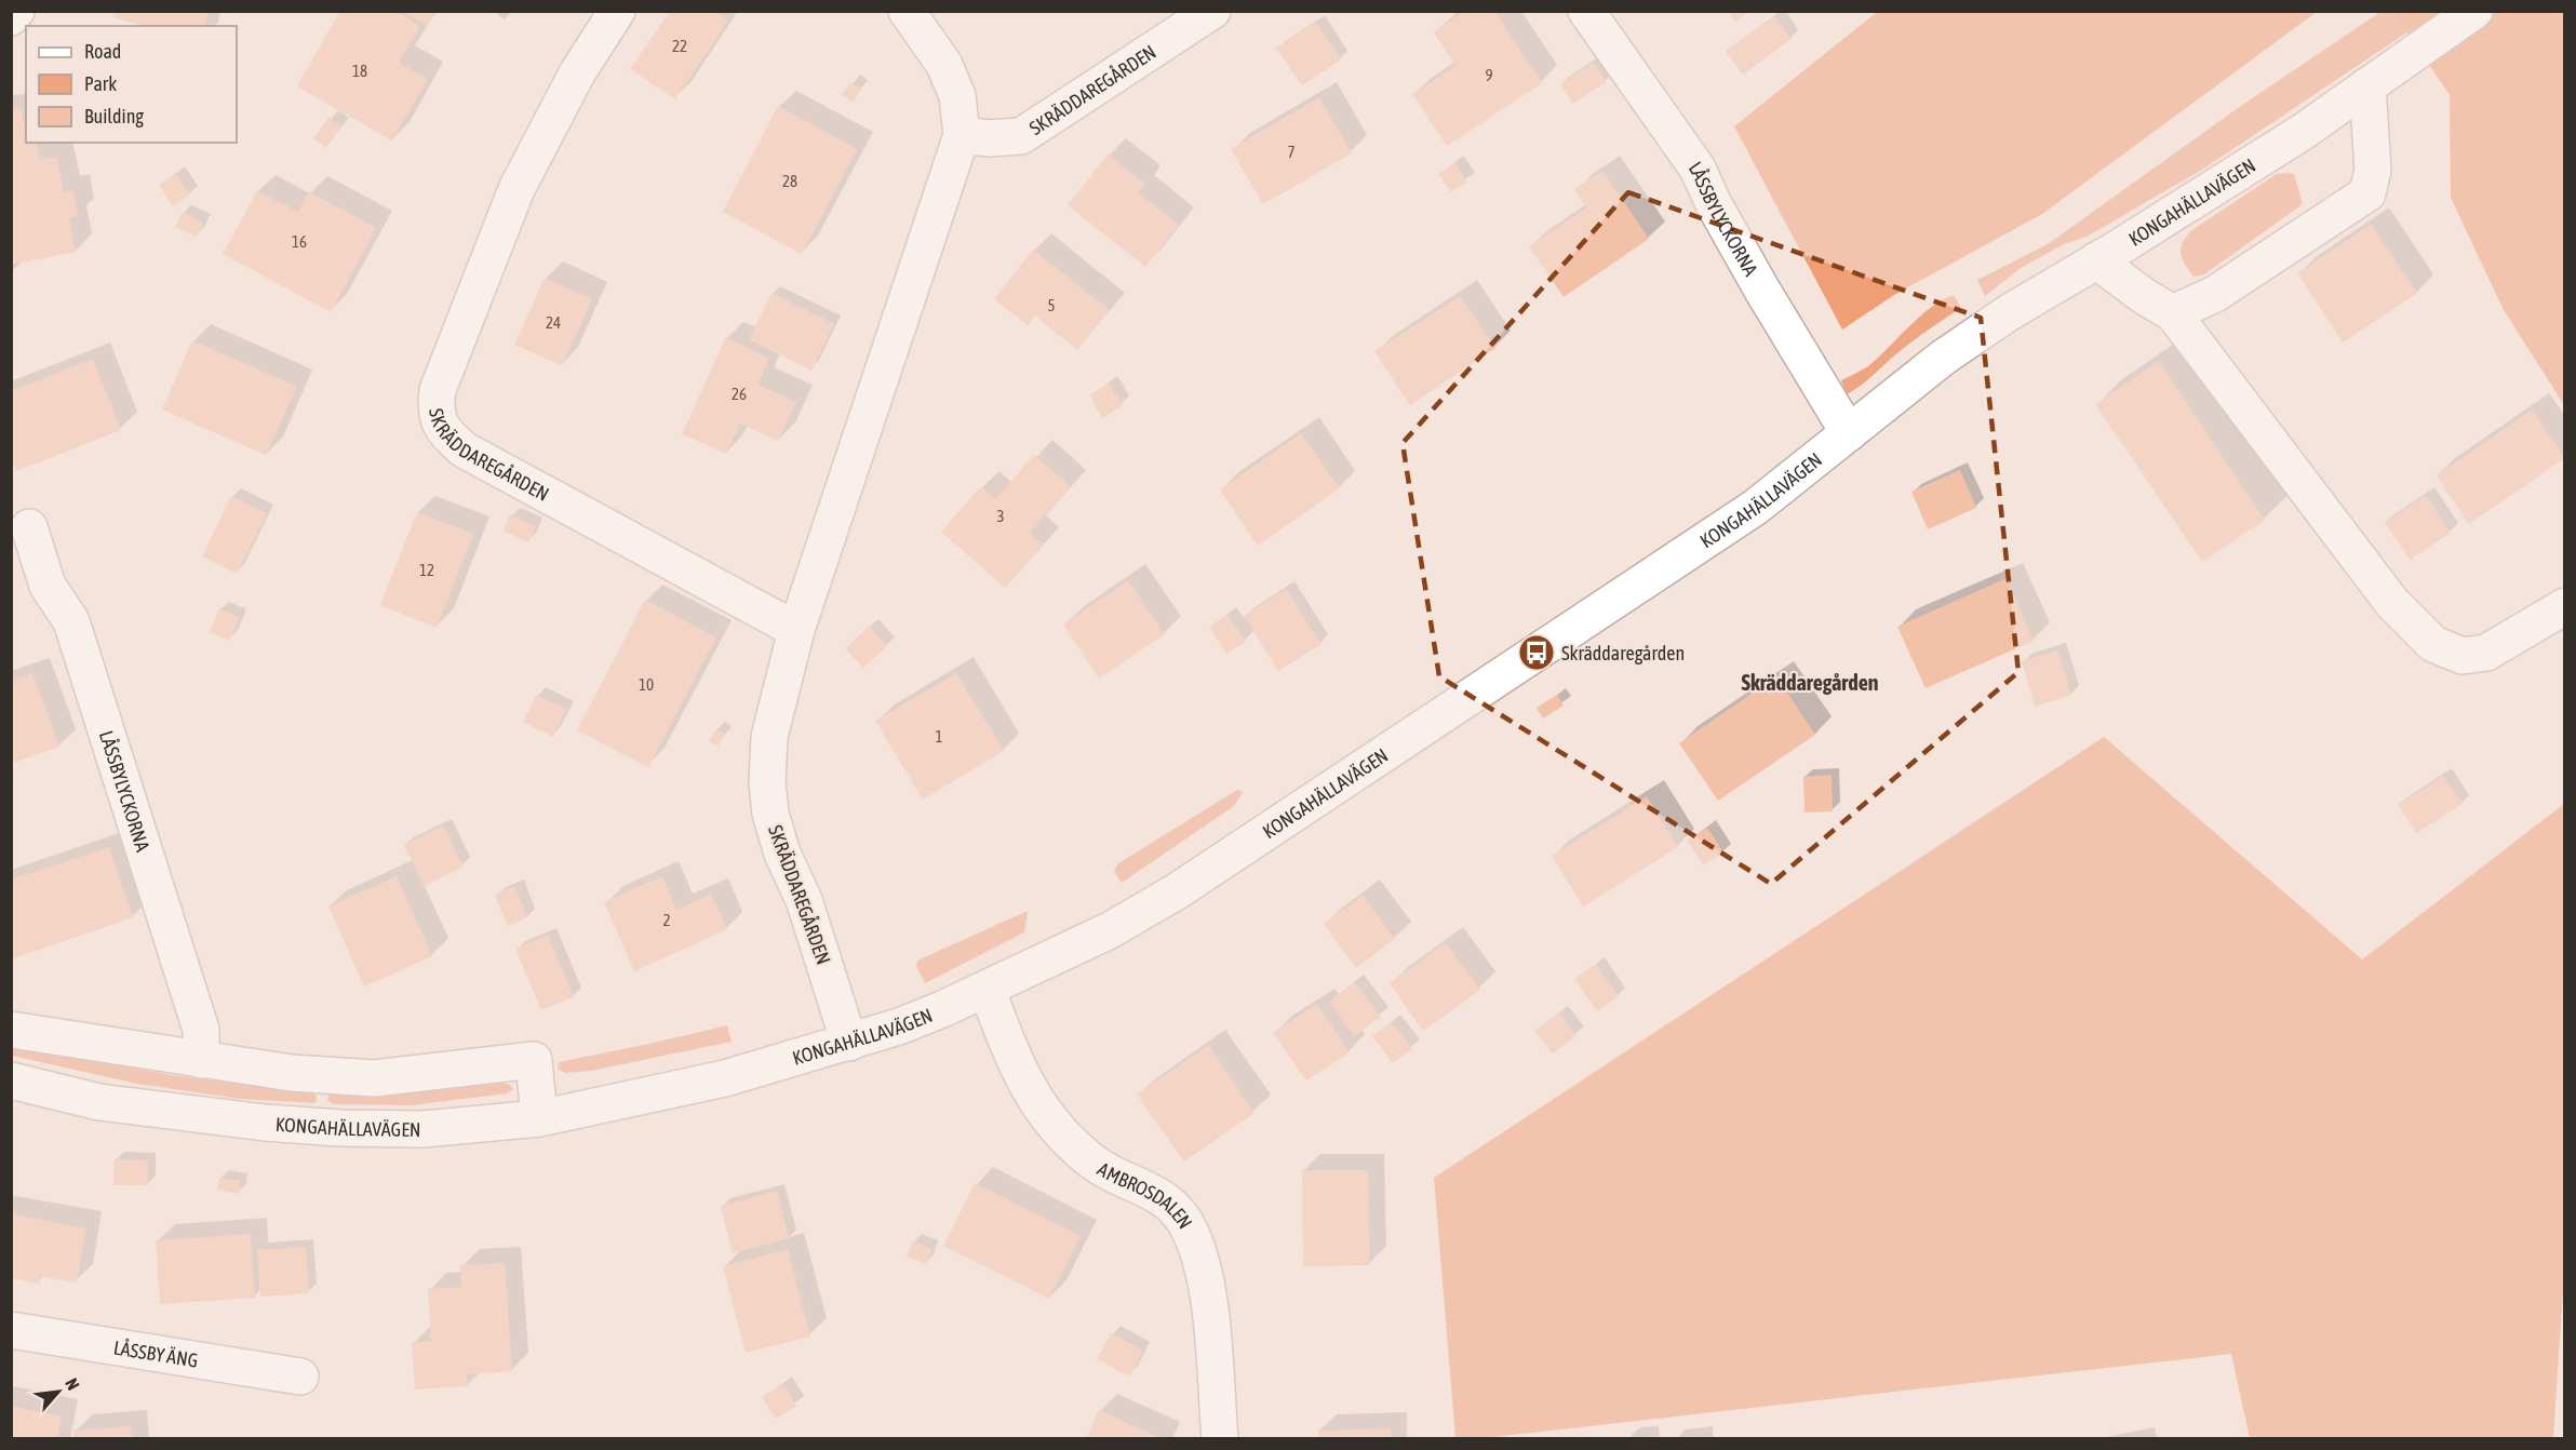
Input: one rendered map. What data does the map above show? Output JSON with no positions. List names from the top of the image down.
{
  "streets": {
    "street": [
      "SKRÄDDAREGÅRDEN",
      "KONGAHÄLLAVÄGEN",
      "LÅSSBYLYCKORNA",
      "AMBROSDALEN",
      "LÅSSBY ÄNG"
    ]
  },
  "crossings": [
    ["SKRÄDDAREGÅRDEN", "KONGAHÄLLAVÄGEN"],
    ["KONGAHÄLLAVÄGEN", "LÅSSBYLYCKORNA"],
    ["KONGAHÄLLAVÄGEN", "AMBROSDALEN"]
  ],
  "districts": ["Skräddaregården"],
  "places": {
    "bus stop": ["Skräddaregården"]
  },
  "house_numbers": [
    "22",
    "18",
    "9",
    "7",
    "28",
    "16",
    "5",
    "24",
    "26",
    "3",
    "12",
    "10",
    "1",
    "2"
  ],
  "legend": ["Road", "Park", "Building"],
  "north": "top right"
}
